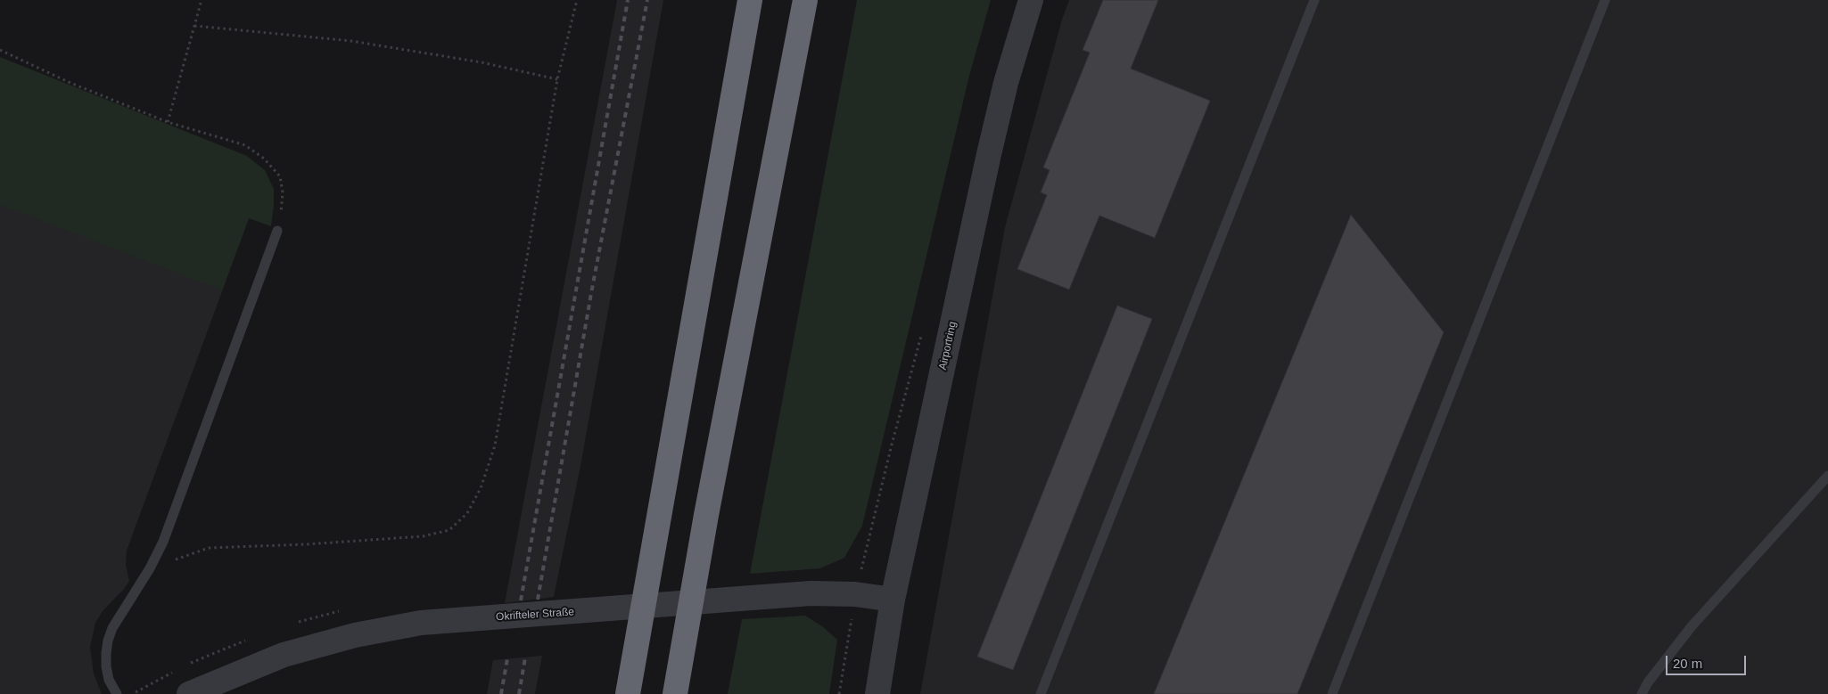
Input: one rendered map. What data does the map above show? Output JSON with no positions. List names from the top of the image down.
{
  "streets": {
    "street": ["Airportring", "Okrifteler Straße"]
  },
  "crossings": [
    ["Airportring", "Okrifteler Straße"]
  ],
  "scale_bar": "20 m"
}
